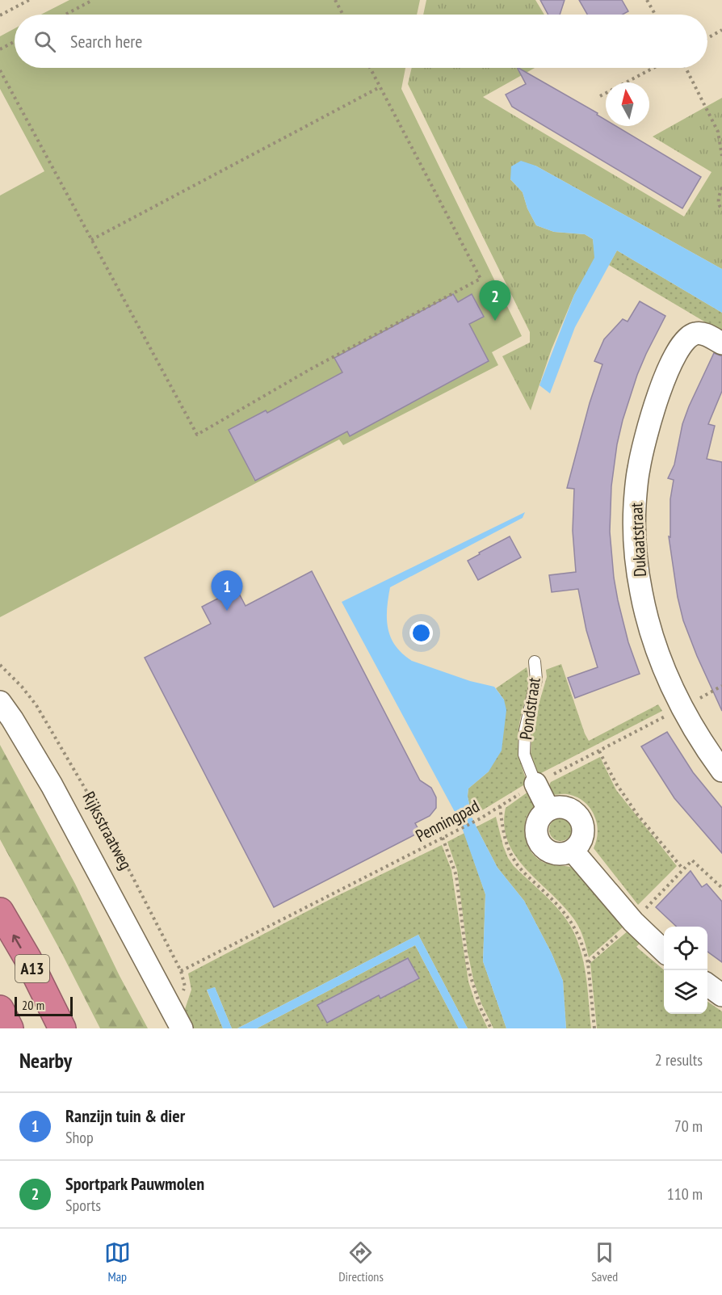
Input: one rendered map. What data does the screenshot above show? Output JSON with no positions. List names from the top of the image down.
{
  "streets": {
    "highway": ["A13"],
    "street": ["Dukaatstraat", "Pondstraat", "Rijksstraatweg"],
    "path": ["Penningpad"]
  },
  "crossings": [
    ["Dukaatstraat", "Penningpad"],
    ["Pondstraat", "Penningpad"],
    ["Penningpad", "Rijksstraatweg"]
  ],
  "scale_bar": "20 m",
  "north": "top",
  "page": {
    "search": "Search here",
    "pins": ["2", "1"],
    "scale": "20 m",
    "heading": ["Nearby", "2 results"],
    "list": [
      {
        "mark": "1",
        "name": "Ranzijn tuin & dier",
        "note": "Shop",
        "value": "70 m"
      },
      {
        "mark": "2",
        "name": "Sportpark Pauwmolen",
        "note": "Sports",
        "value": "110 m"
      }
    ],
    "nav": ["Map", "Directions", "Saved"]
  }
}
